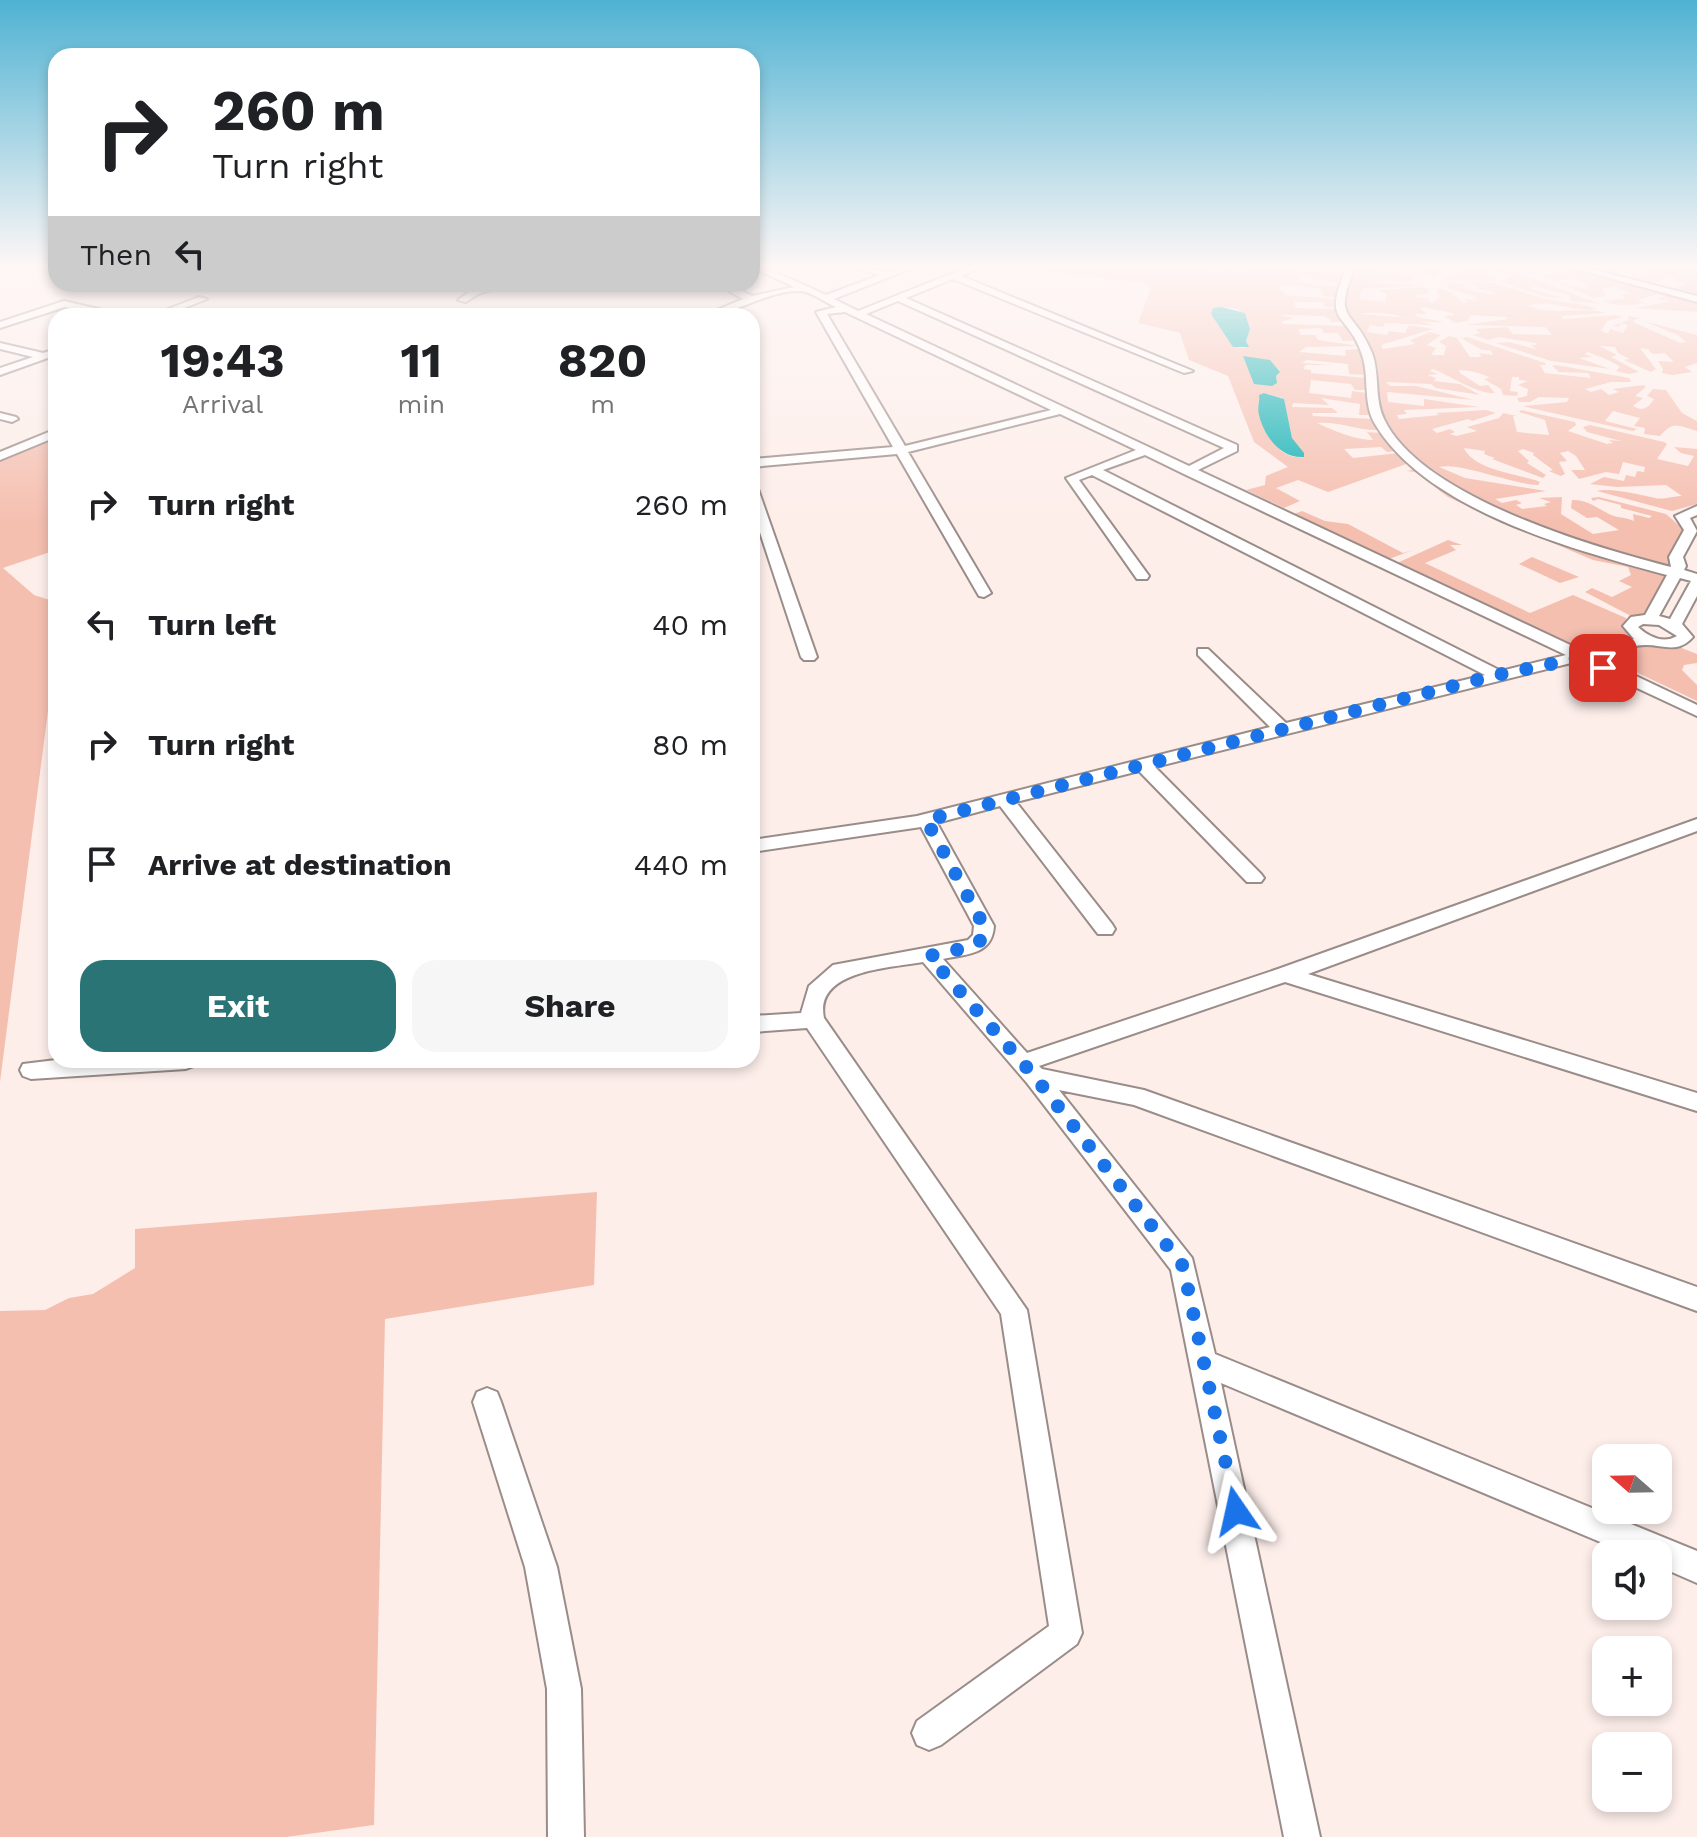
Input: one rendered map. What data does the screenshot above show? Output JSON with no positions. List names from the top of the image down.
{
  "north": "left",
  "page": {
    "turn": ["260 m", "Turn right"],
    "then": "Then",
    "eta": [
      "19:43",
      "Arrival",
      "11",
      "min",
      "820",
      "m"
    ],
    "list": [
      {
        "name": "Turn right",
        "value": "260 m"
      },
      {
        "name": "Turn left",
        "value": "40 m"
      },
      {
        "name": "Turn right",
        "value": "80 m"
      },
      {
        "name": "Arrive at destination",
        "value": "440 m"
      }
    ],
    "buttons": ["Exit", "Share"],
    "map_buttons": ["+", "−"]
  }
}
